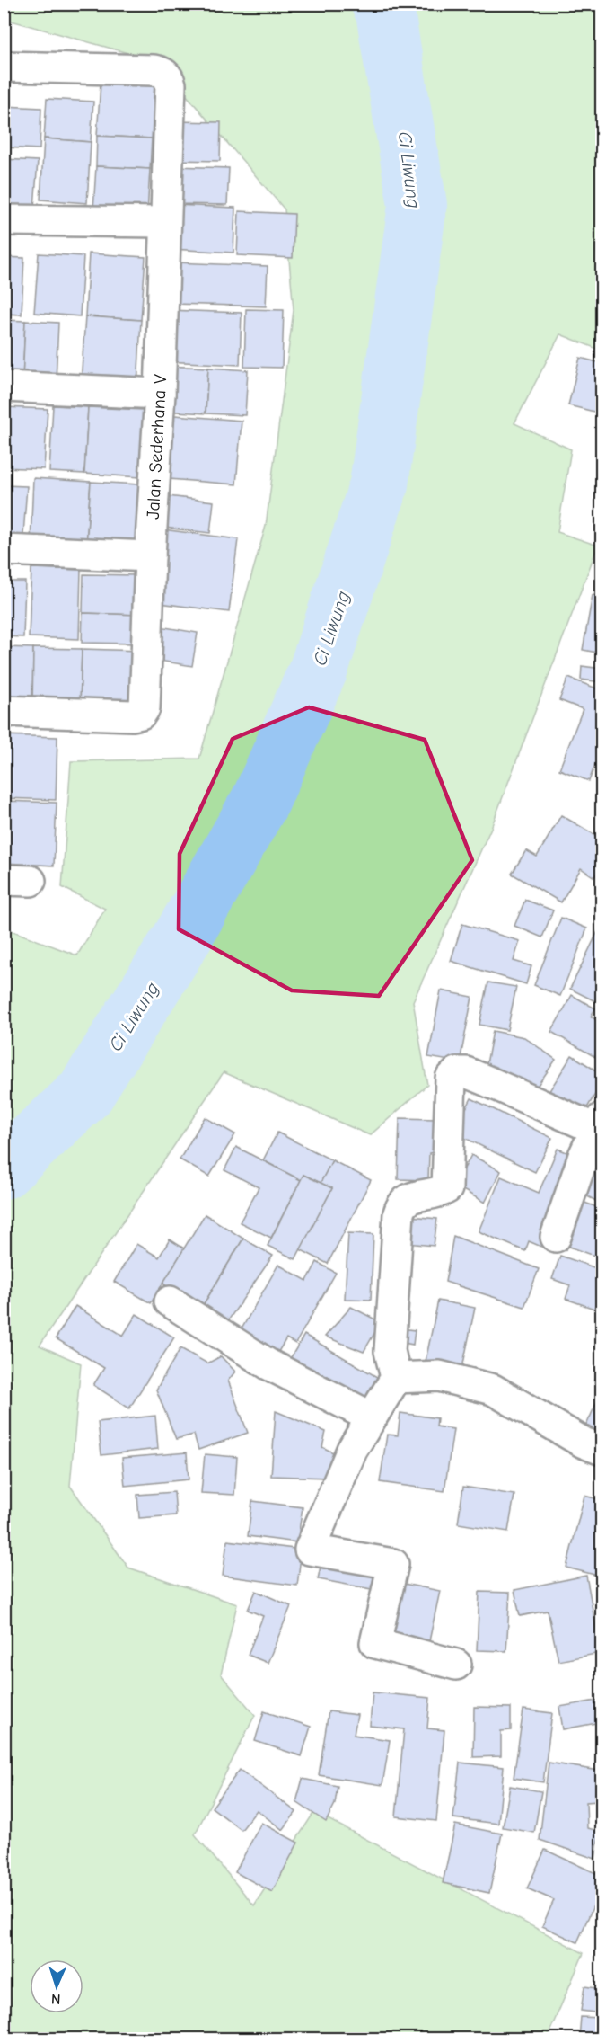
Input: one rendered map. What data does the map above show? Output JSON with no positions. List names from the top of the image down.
{
  "streets": {
    "street": ["Jalan Sederhana V"]
  },
  "water": ["Ci Liwung"],
  "north": "bottom"
}
